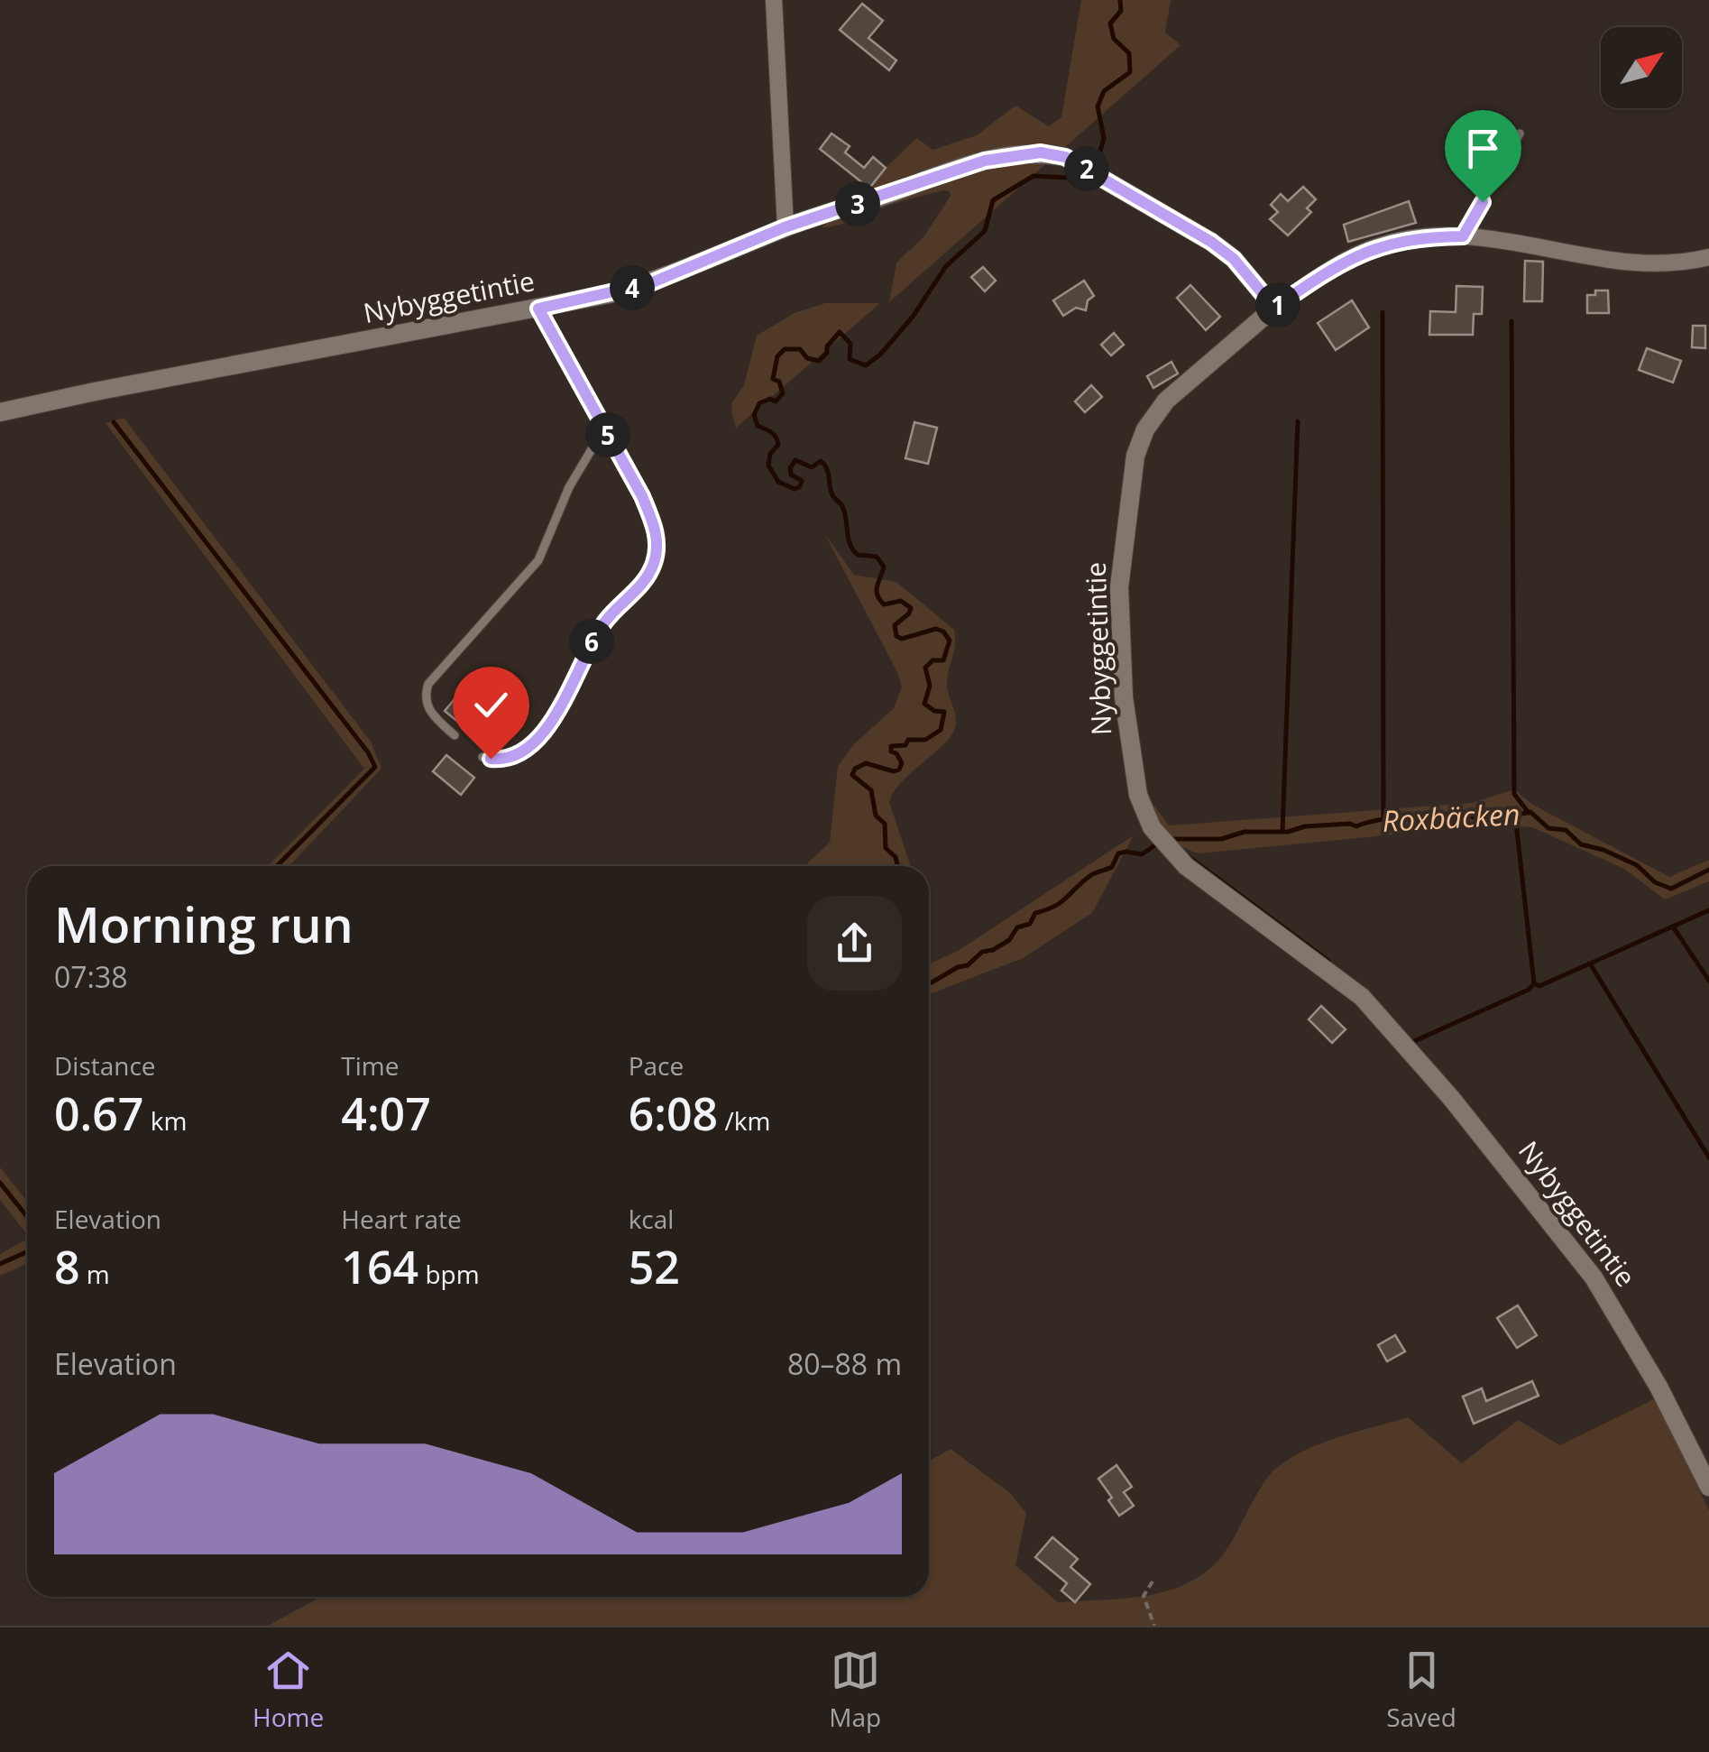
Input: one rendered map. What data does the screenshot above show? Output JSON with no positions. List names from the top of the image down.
{
  "streets": {
    "street": ["Nybyggetintie"]
  },
  "water": ["Roxbäcken"],
  "north": "top right",
  "page": {
    "pins": [
      "2",
      "3",
      "4",
      "1",
      "5",
      "6"
    ],
    "heading": ["Morning run", "07:38"],
    "stats": [
      ["Distance", "0.67 km"],
      ["Time", "4:07"],
      ["Pace", "6:08 /km"],
      ["Elevation", "8 m"],
      ["Heart rate", "164 bpm"],
      ["kcal", "52"]
    ],
    "chart": ["Elevation", "80–88 m"],
    "tabs": ["Home", "Map", "Saved"]
  }
}
